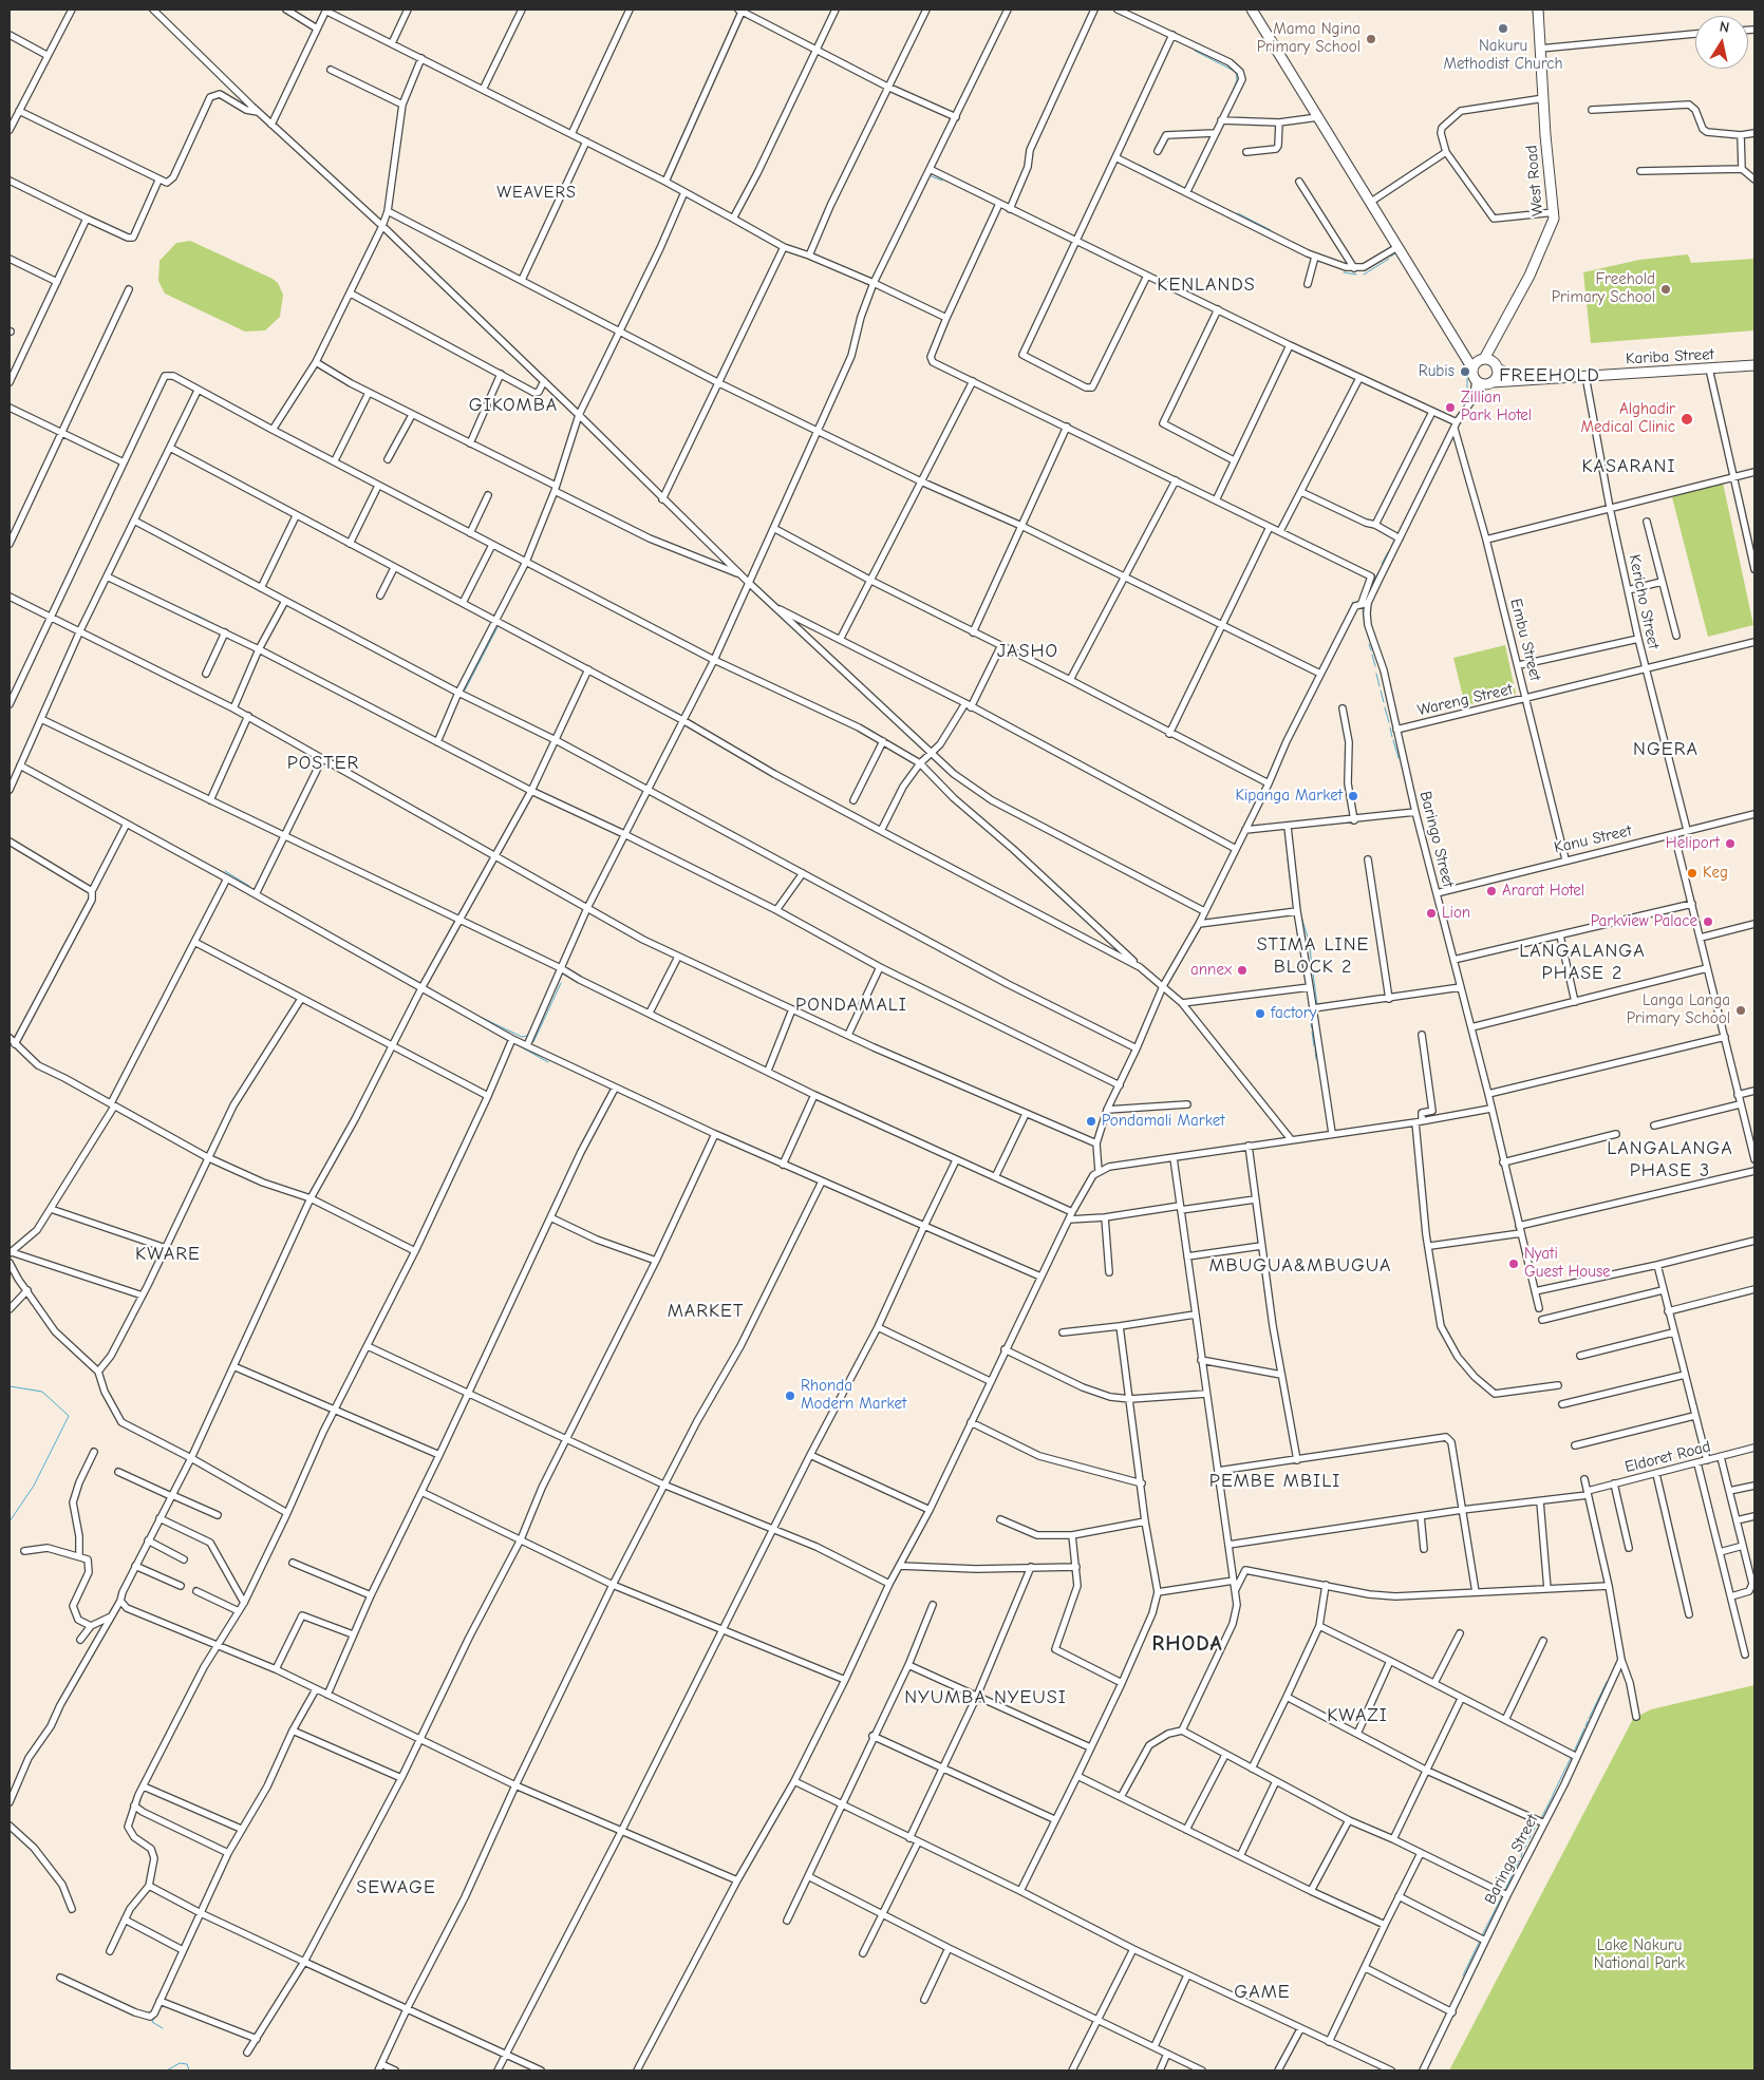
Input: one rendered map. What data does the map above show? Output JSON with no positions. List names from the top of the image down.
{
  "streets": {
    "street": [
      "West Road",
      "Kariba Street",
      "Kericho Street",
      "Embu Street",
      "Wareng Street",
      "Baringo Street",
      "Kanu Street",
      "Eldoret Road"
    ]
  },
  "crossings": [
    ["West Road", "Kariba Street"],
    ["West Road", "Baringo Street"],
    ["Kariba Street", "Kericho Street"],
    ["Kariba Street", "Baringo Street"],
    ["Kericho Street", "Wareng Street"],
    ["Kericho Street", "Kanu Street"],
    ["Embu Street", "Wareng Street"],
    ["Embu Street", "Baringo Street"],
    ["Embu Street", "Kanu Street"],
    ["Wareng Street", "Baringo Street"],
    ["Baringo Street", "Kanu Street"]
  ],
  "districts": [
    "WEAVERS",
    "KENLANDS",
    "FREEHOLD",
    "GIKOMBA",
    "KASARANI",
    "JASHO",
    "NGERA",
    "POSTER",
    "STIMA LINE BLOCK 2",
    "LANGALANGA PHASE 2",
    "PONDAMALI",
    "LANGALANGA PHASE 3",
    "KWARE",
    "MBUGUA&MBUGUA",
    "MARKET",
    "PEMBE MBILI",
    "RHODA",
    "NYUMBA NYEUSI",
    "KWAZI",
    "SEWAGE",
    "GAME"
  ],
  "parks": ["Lake Nakuru National Park"],
  "places": [
    "Nakuru Methodist Church",
    "Mama Ngina Primary School",
    "Freehold Primary School",
    "Rubis",
    "Zillian Park Hotel",
    "Alghadir Medical Clinic",
    "Kipanga Market",
    "Heliport",
    "Keg",
    "Ararat Hotel",
    "Lion",
    "Parkview Palace",
    "annex",
    "Langa Langa Primary School",
    "factory",
    "Pondamali Market",
    "Nyati Guest House",
    "Rhonda Modern Market"
  ],
  "north": "top"
}
